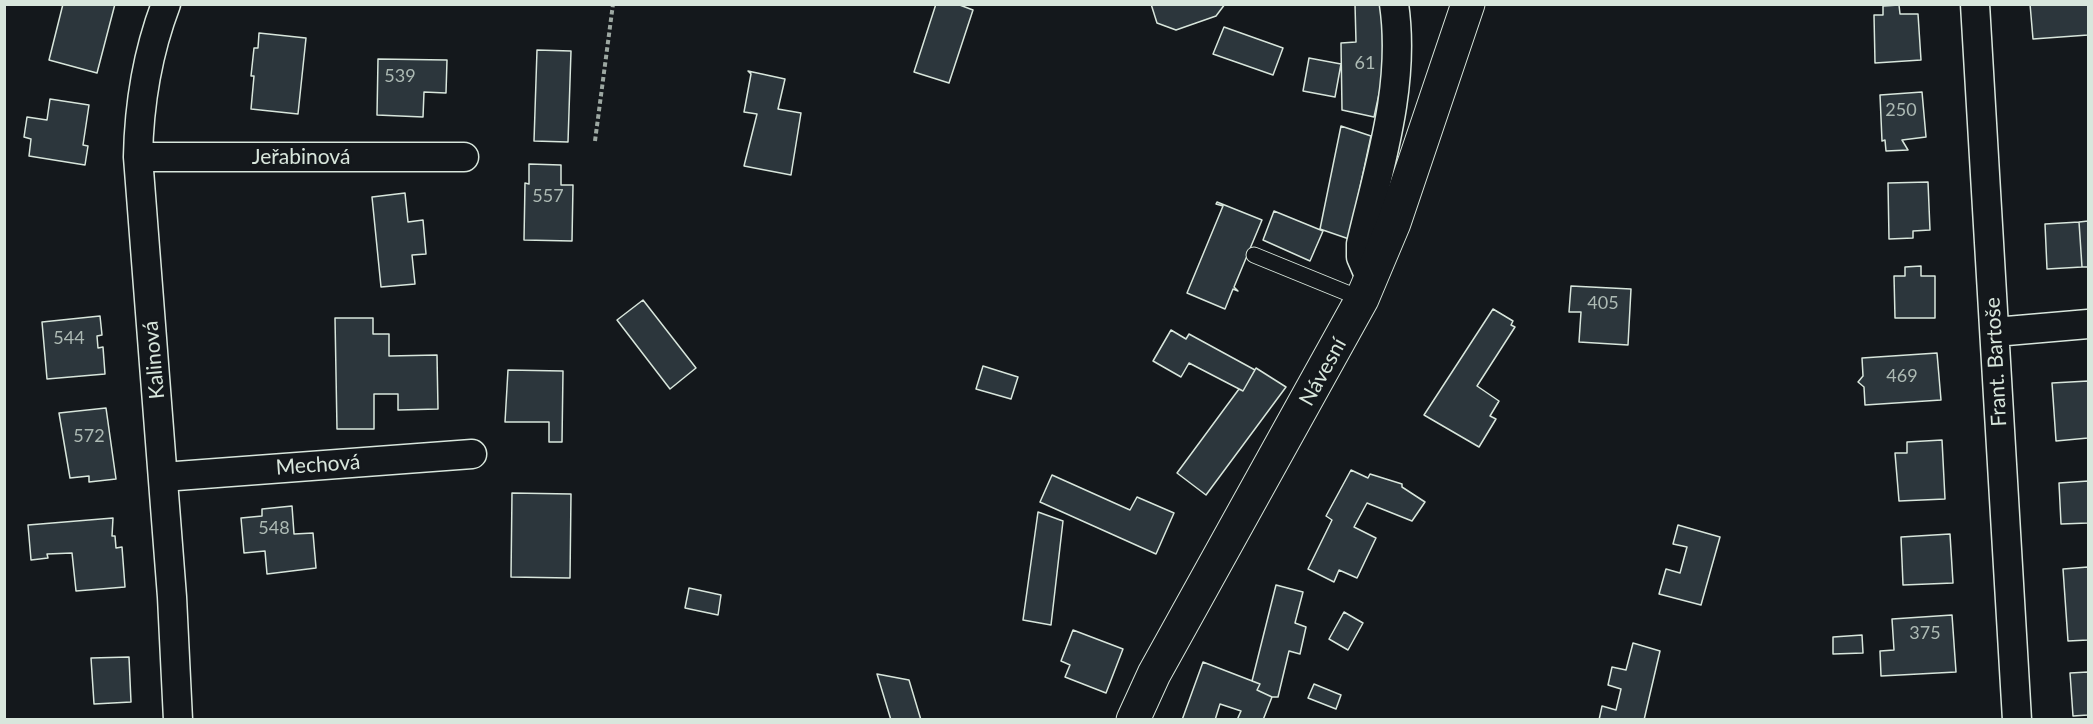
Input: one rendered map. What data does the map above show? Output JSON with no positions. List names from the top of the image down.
{
  "streets": {
    "street": [
      "Jeřabinová",
      "Kalinová",
      "Frant. Bartoše",
      "Návesní",
      "Mechová"
    ]
  },
  "crossings": [
    ["Jeřabinová", "Kalinová"],
    ["Kalinová", "Mechová"]
  ],
  "house_numbers": [
    "61",
    "539",
    "250",
    "557",
    "405",
    "544",
    "469",
    "572",
    "548",
    "375"
  ]
}
